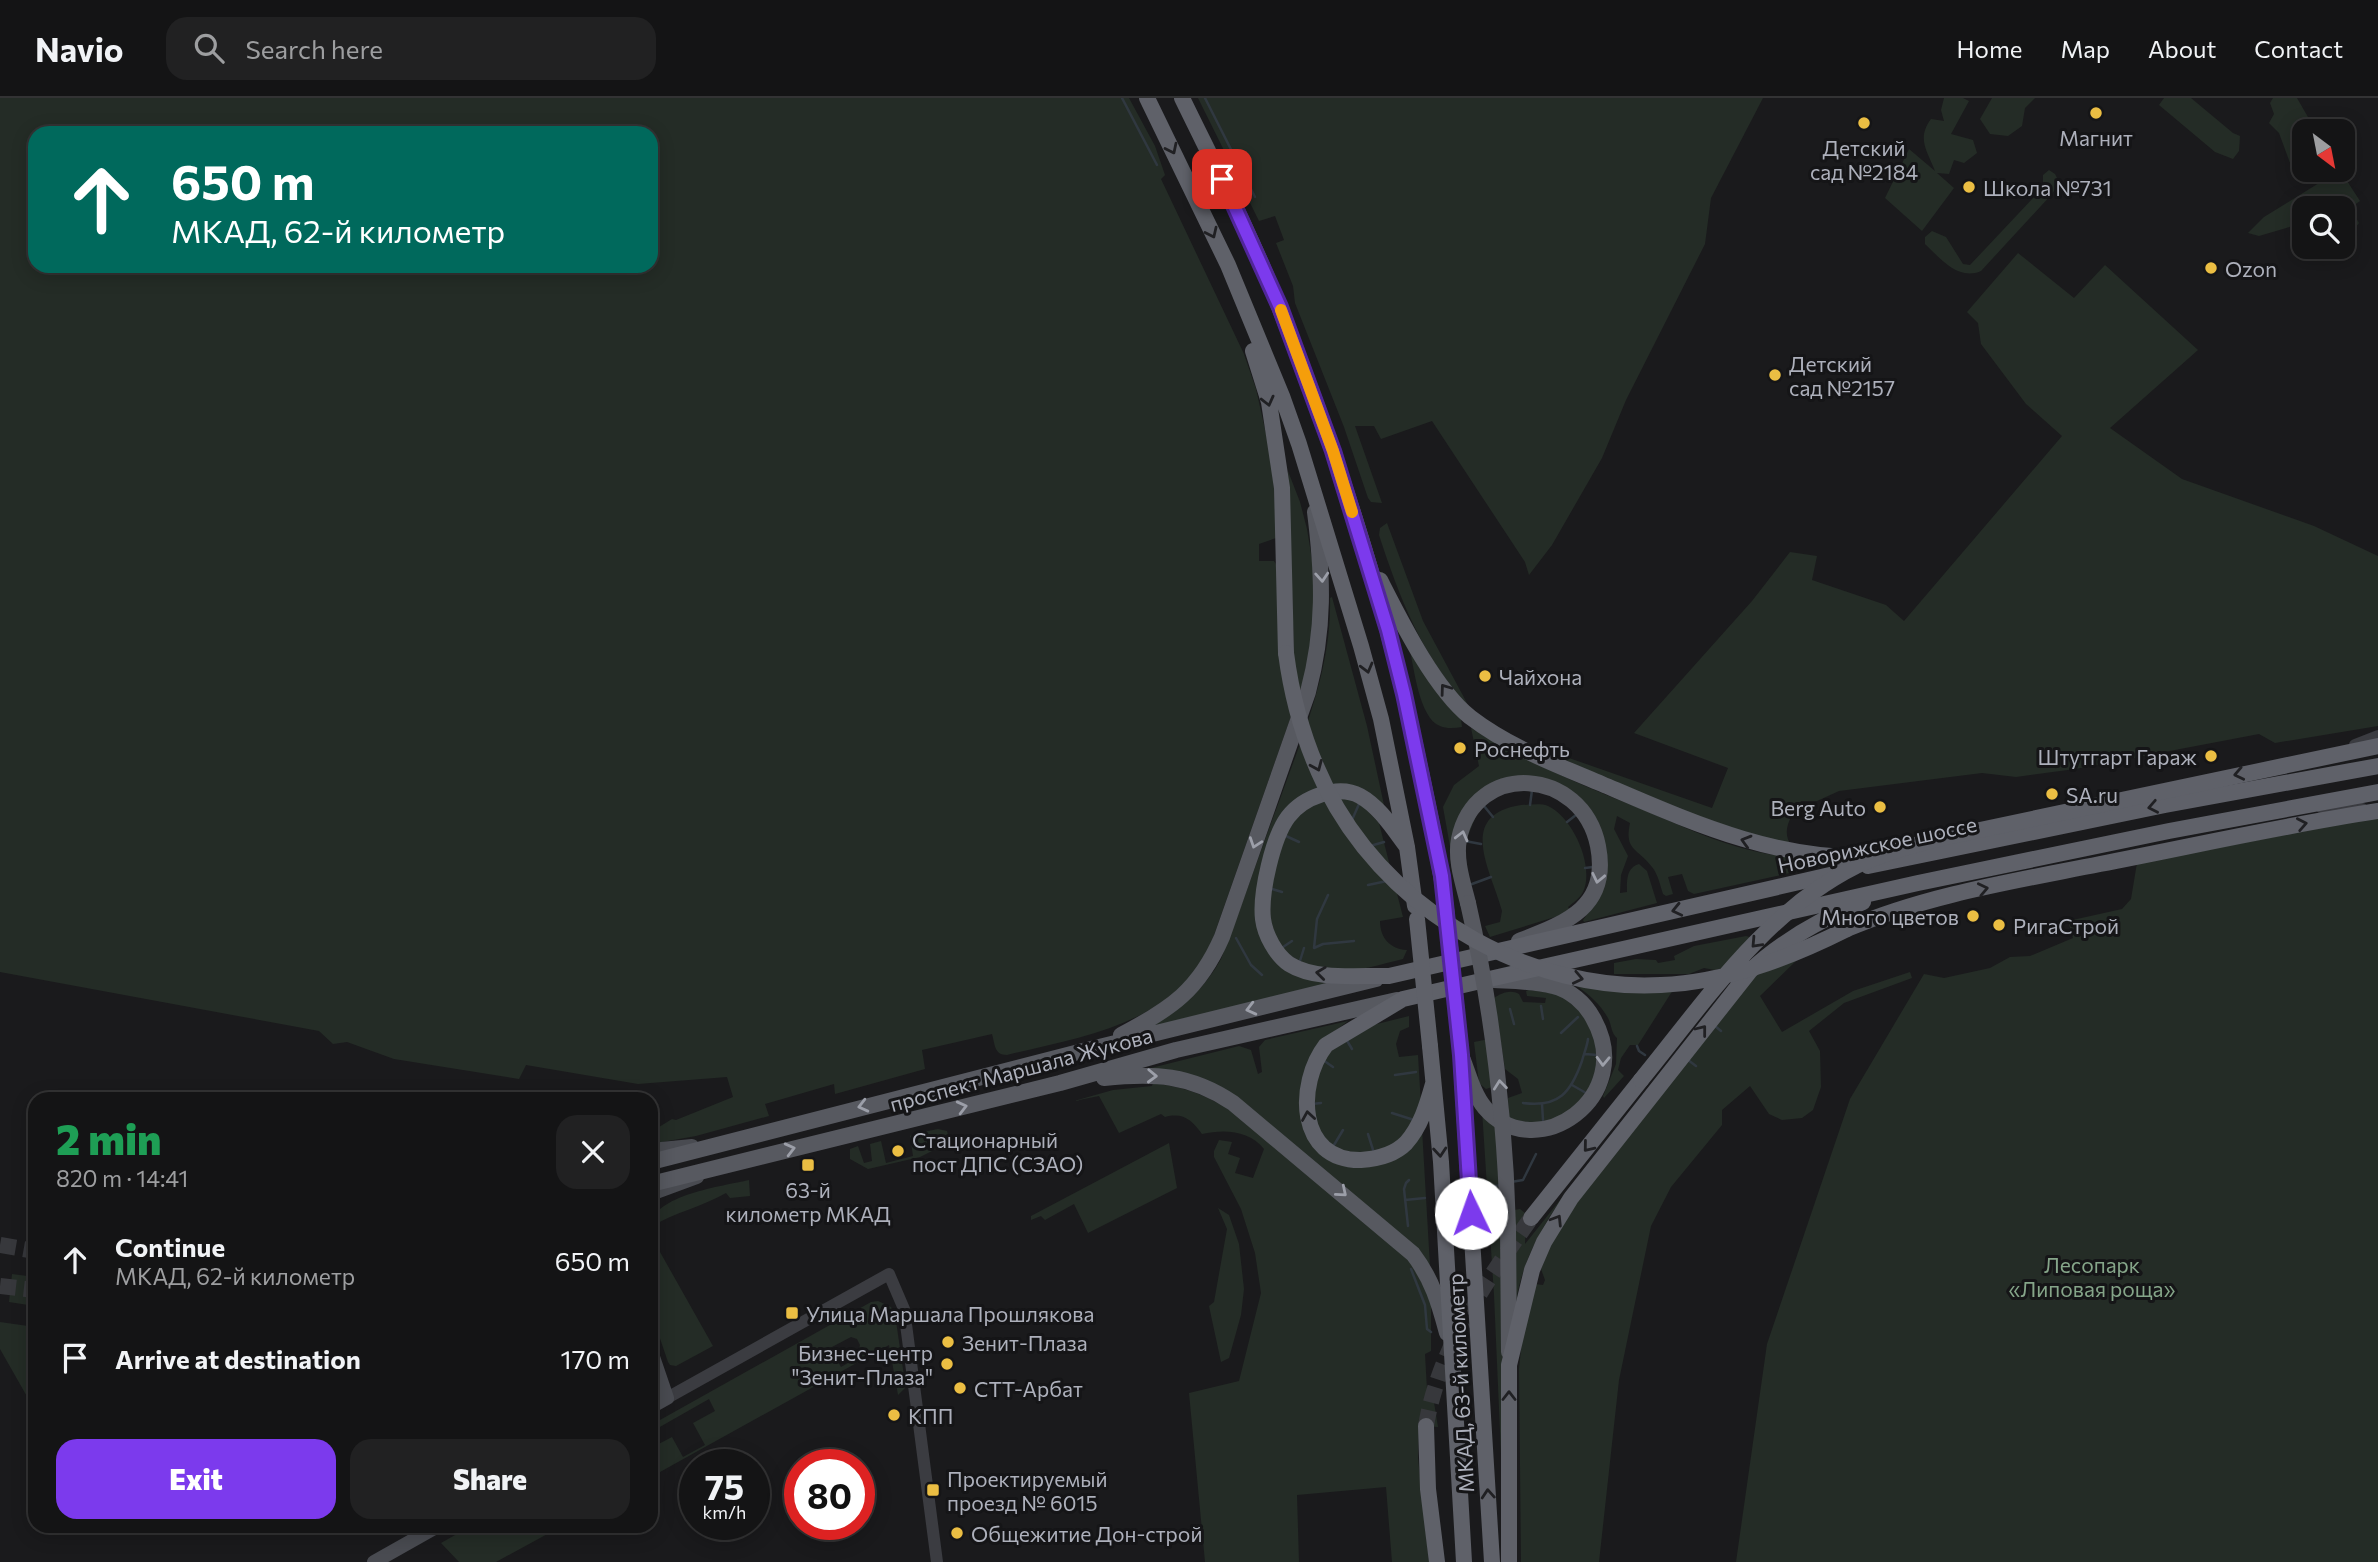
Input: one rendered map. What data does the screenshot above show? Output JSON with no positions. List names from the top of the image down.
{
  "streets": {
    "highway": ["Новорижское шоссе", "МКАД, 63-й километр"],
    "main road": ["проспект Маршала Жукова"]
  },
  "crossings": [
    ["Новорижское шоссе", "проспект Маршала Жукова"],
    ["Новорижское шоссе", "МКАД, 63-й километр"]
  ],
  "parks": ["Лесопарк «Липовая роща»"],
  "places": {
    "other": [
      "Магнит",
      "Детский сад №2184",
      "Школа №731",
      "Ozon",
      "Детский сад №2157",
      "Чайхона",
      "Роснефть",
      "Штутгарт Гараж",
      "SA.ru",
      "Berg Auto",
      "Много цветов",
      "РигаСтрой",
      "Стационарный пост ДПС (СЗАО)",
      "Зенит-Плаза",
      "Бизнес-центр \"Зенит-Плаза\"",
      "СТТ-Арбат",
      "КПП",
      "Общежитие Дон-строй"
    ],
    "transit": ["63-й километр МКАД", "Улица Маршала Прошлякова", "Проектируемый проезд № 6015"]
  },
  "north": "bottom right",
  "page": {
    "header": "Navio",
    "search": "Search here",
    "nav": [
      "Home",
      "Map",
      "About",
      "Contact"
    ],
    "turn": ["650 m", "МКАД, 62-й километр"],
    "heading": ["2 min", "820 m · 14:41"],
    "list": [
      {
        "name": "Continue",
        "note": "МКАД, 62-й километр",
        "value": "650 m"
      },
      {
        "name": "Arrive at destination",
        "value": "170 m"
      }
    ],
    "buttons": ["Exit", "Share"],
    "speed": "75 km/h",
    "limit": "80"
  }
}
